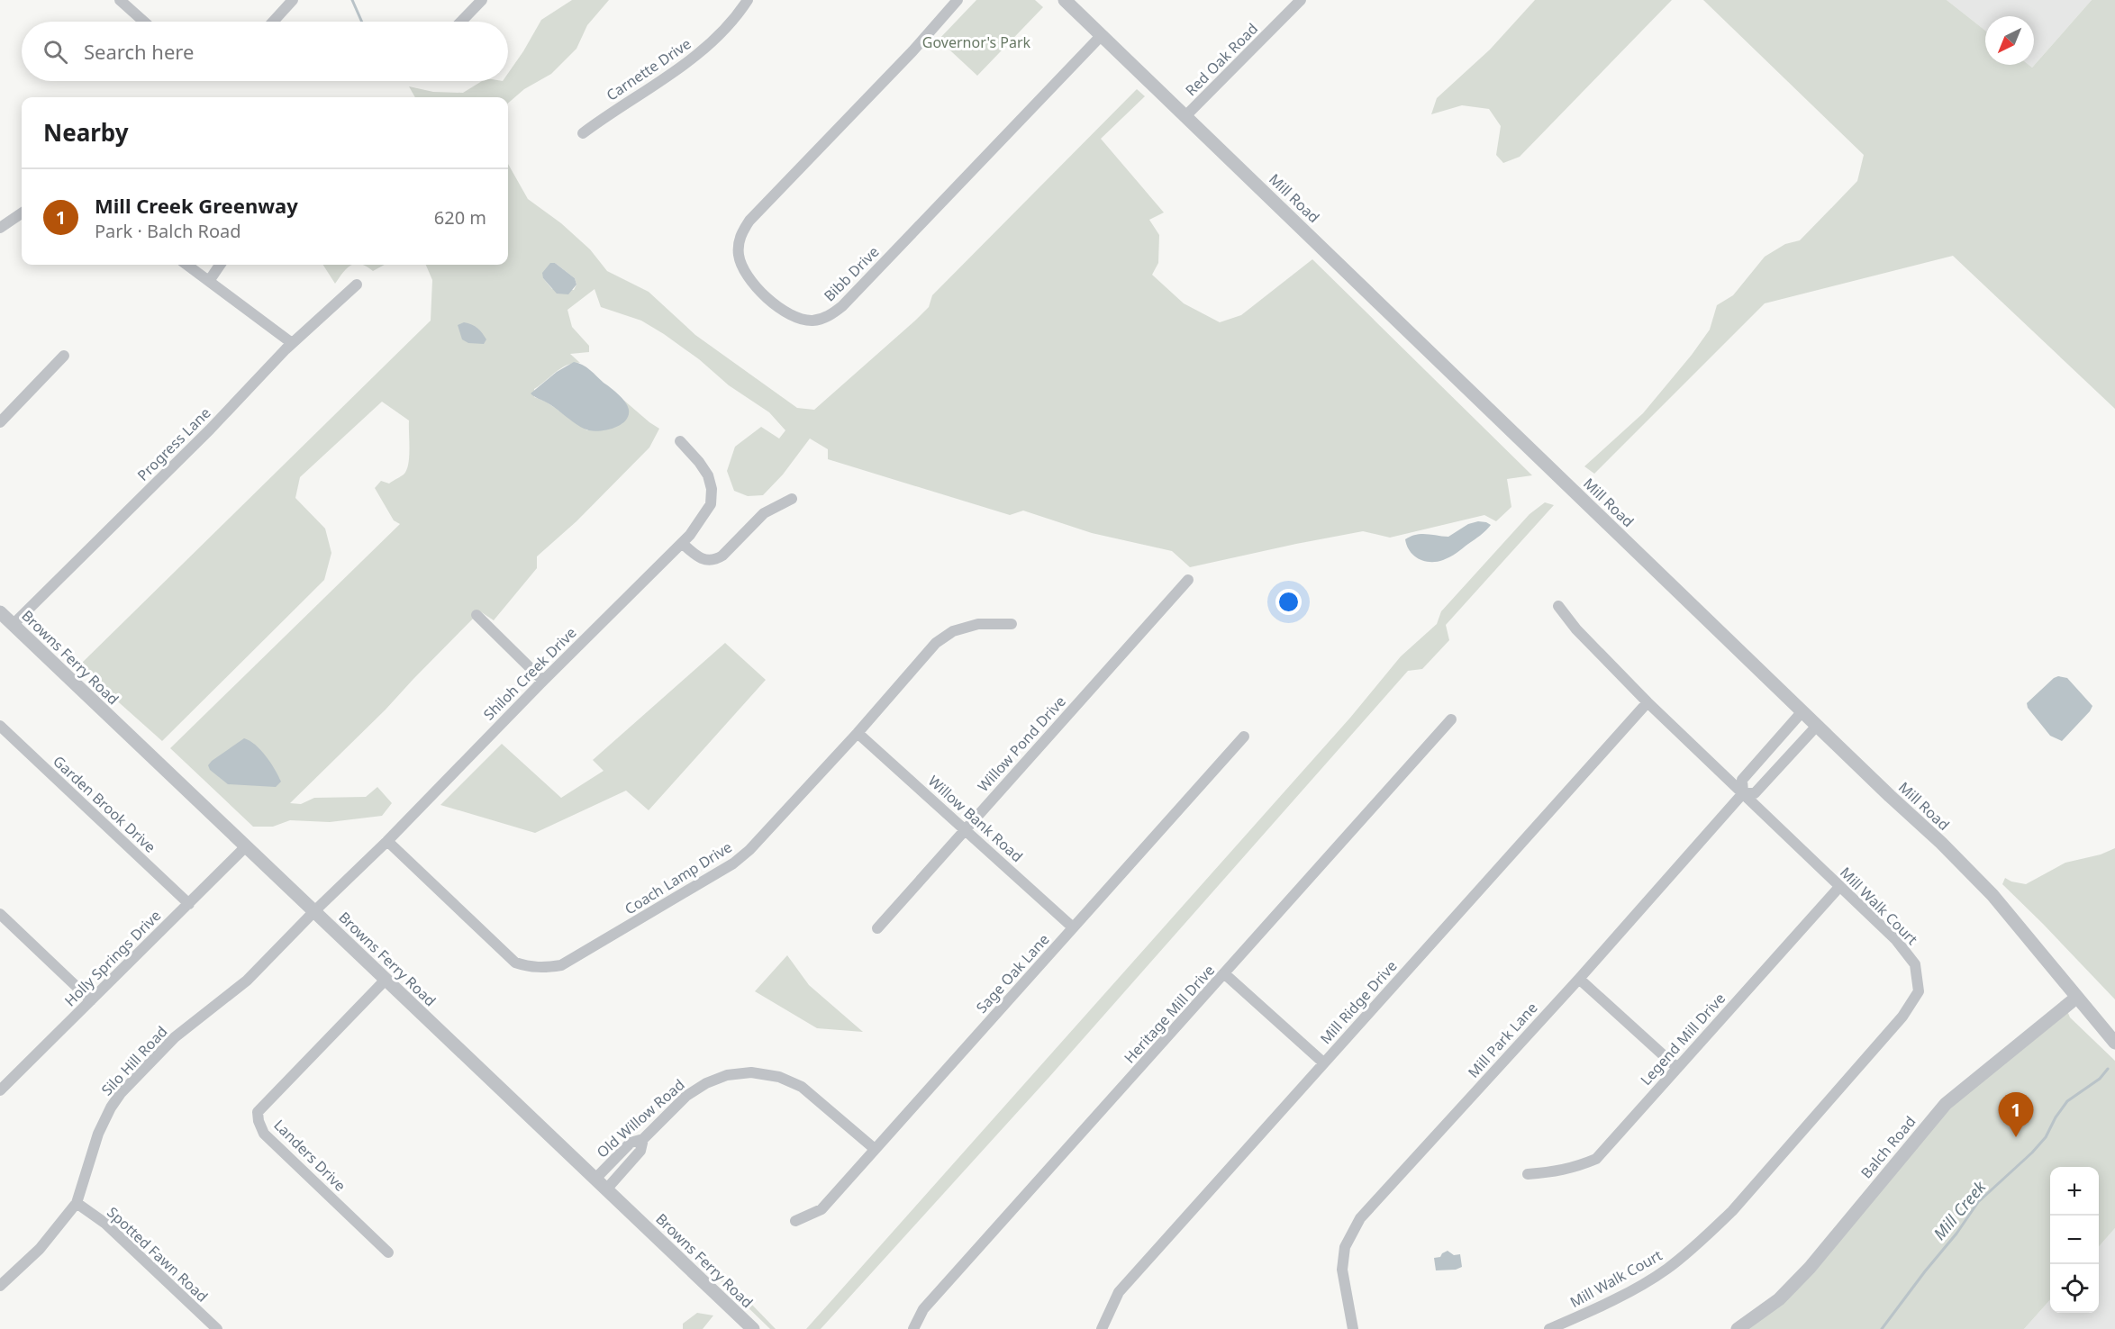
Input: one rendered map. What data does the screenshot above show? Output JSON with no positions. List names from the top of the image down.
{
  "streets": {
    "street": [
      "Red Oak Road",
      "Carnette Drive",
      "Mill Road",
      "Bibb Drive",
      "Progress Lane",
      "Browns Ferry Road",
      "Shiloh Creek Drive",
      "Willow Pond Drive",
      "Garden Brook Drive",
      "Willow Bank Road",
      "Coach Lamp Drive",
      "Mill Walk Court",
      "Holly Springs Drive",
      "Sage Oak Lane",
      "Mill Ridge Drive",
      "Heritage Mill Drive",
      "Legend Mill Drive",
      "Mill Park Lane",
      "Silo Hill Road",
      "Old Willow Road",
      "Balch Road",
      "Landers Drive",
      "Spotted Fawn Road"
    ]
  },
  "crossings": [
    ["Red Oak Road", "Mill Road"],
    ["Mill Road", "Bibb Drive"],
    ["Mill Road", "Mill Park Lane"],
    ["Mill Road", "Balch Road"],
    ["Progress Lane", "Browns Ferry Road"],
    ["Browns Ferry Road", "Shiloh Creek Drive"],
    ["Browns Ferry Road", "Holly Springs Drive"],
    ["Browns Ferry Road", "Silo Hill Road"],
    ["Browns Ferry Road", "Old Willow Road"],
    ["Browns Ferry Road", "Landers Drive"],
    ["Shiloh Creek Drive", "Coach Lamp Drive"],
    ["Shiloh Creek Drive", "Silo Hill Road"],
    ["Willow Pond Drive", "Willow Bank Road"],
    ["Garden Brook Drive", "Holly Springs Drive"],
    ["Willow Bank Road", "Coach Lamp Drive"],
    ["Willow Bank Road", "Sage Oak Lane"],
    ["Mill Walk Court", "Mill Ridge Drive"],
    ["Mill Walk Court", "Legend Mill Drive"],
    ["Mill Walk Court", "Mill Park Lane"],
    ["Sage Oak Lane", "Old Willow Road"],
    ["Silo Hill Road", "Spotted Fawn Road"]
  ],
  "water": ["Mill Creek"],
  "parks": ["Governor's Park"],
  "north": "bottom left",
  "page": {
    "search": "Search here",
    "heading": "Nearby",
    "list": [
      {
        "mark": "1",
        "name": "Mill Creek Greenway",
        "note": "Park · Balch Road",
        "value": "620 m"
      }
    ],
    "pins": "1",
    "map_buttons": ["+", "−"]
  }
}
